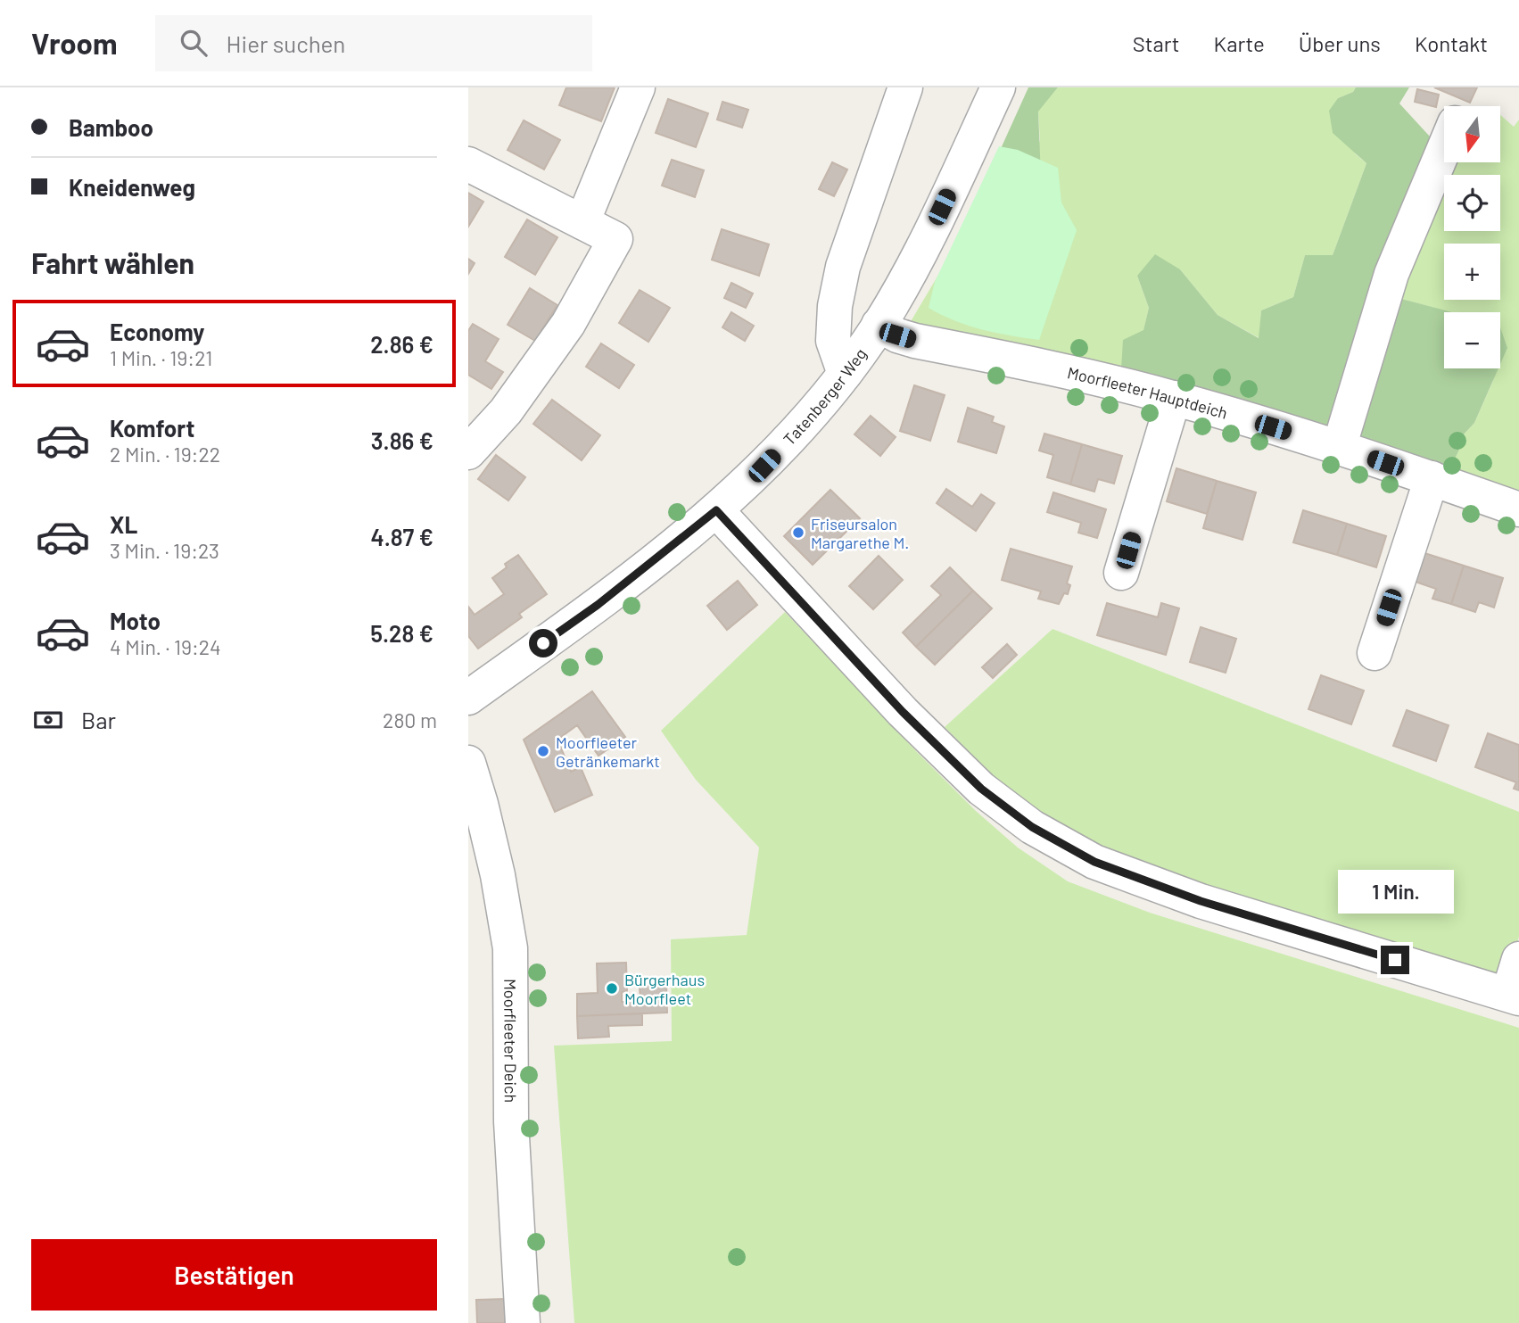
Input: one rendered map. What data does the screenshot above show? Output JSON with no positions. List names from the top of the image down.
{
  "streets": {
    "street": ["Moorfleeter Hauptdeich", "Tatenberger Weg", "Moorfleeter Deich"]
  },
  "crossings": [
    ["Moorfleeter Hauptdeich", "Tatenberger Weg"]
  ],
  "places": ["Friseursalon Margarethe M.", "Moorfleeter Getränkemarkt", "Bürgerhaus Moorfleet"],
  "north": "bottom",
  "page": {
    "header": "Vroom",
    "search": "Hier suchen",
    "nav": [
      "Start",
      "Karte",
      "Über uns",
      "Kontakt"
    ],
    "banner": ["Bamboo", "Kneidenweg"],
    "map_buttons": ["+", "−"],
    "heading": "Fahrt wählen",
    "list": [
      {
        "name": "Economy",
        "note": "1 Min. · 19:21",
        "value": "2.86 €"
      },
      {
        "name": "Komfort",
        "note": "2 Min. · 19:22",
        "value": "3.86 €"
      },
      {
        "name": "XL",
        "note": "3 Min. · 19:23",
        "value": "4.87 €"
      },
      {
        "name": "Moto",
        "note": "4 Min. · 19:24",
        "value": "5.28 €"
      }
    ],
    "pay": ["Bar", "280 m"],
    "bubble": "1 Min.",
    "buttons": "Bestätigen"
  }
}
